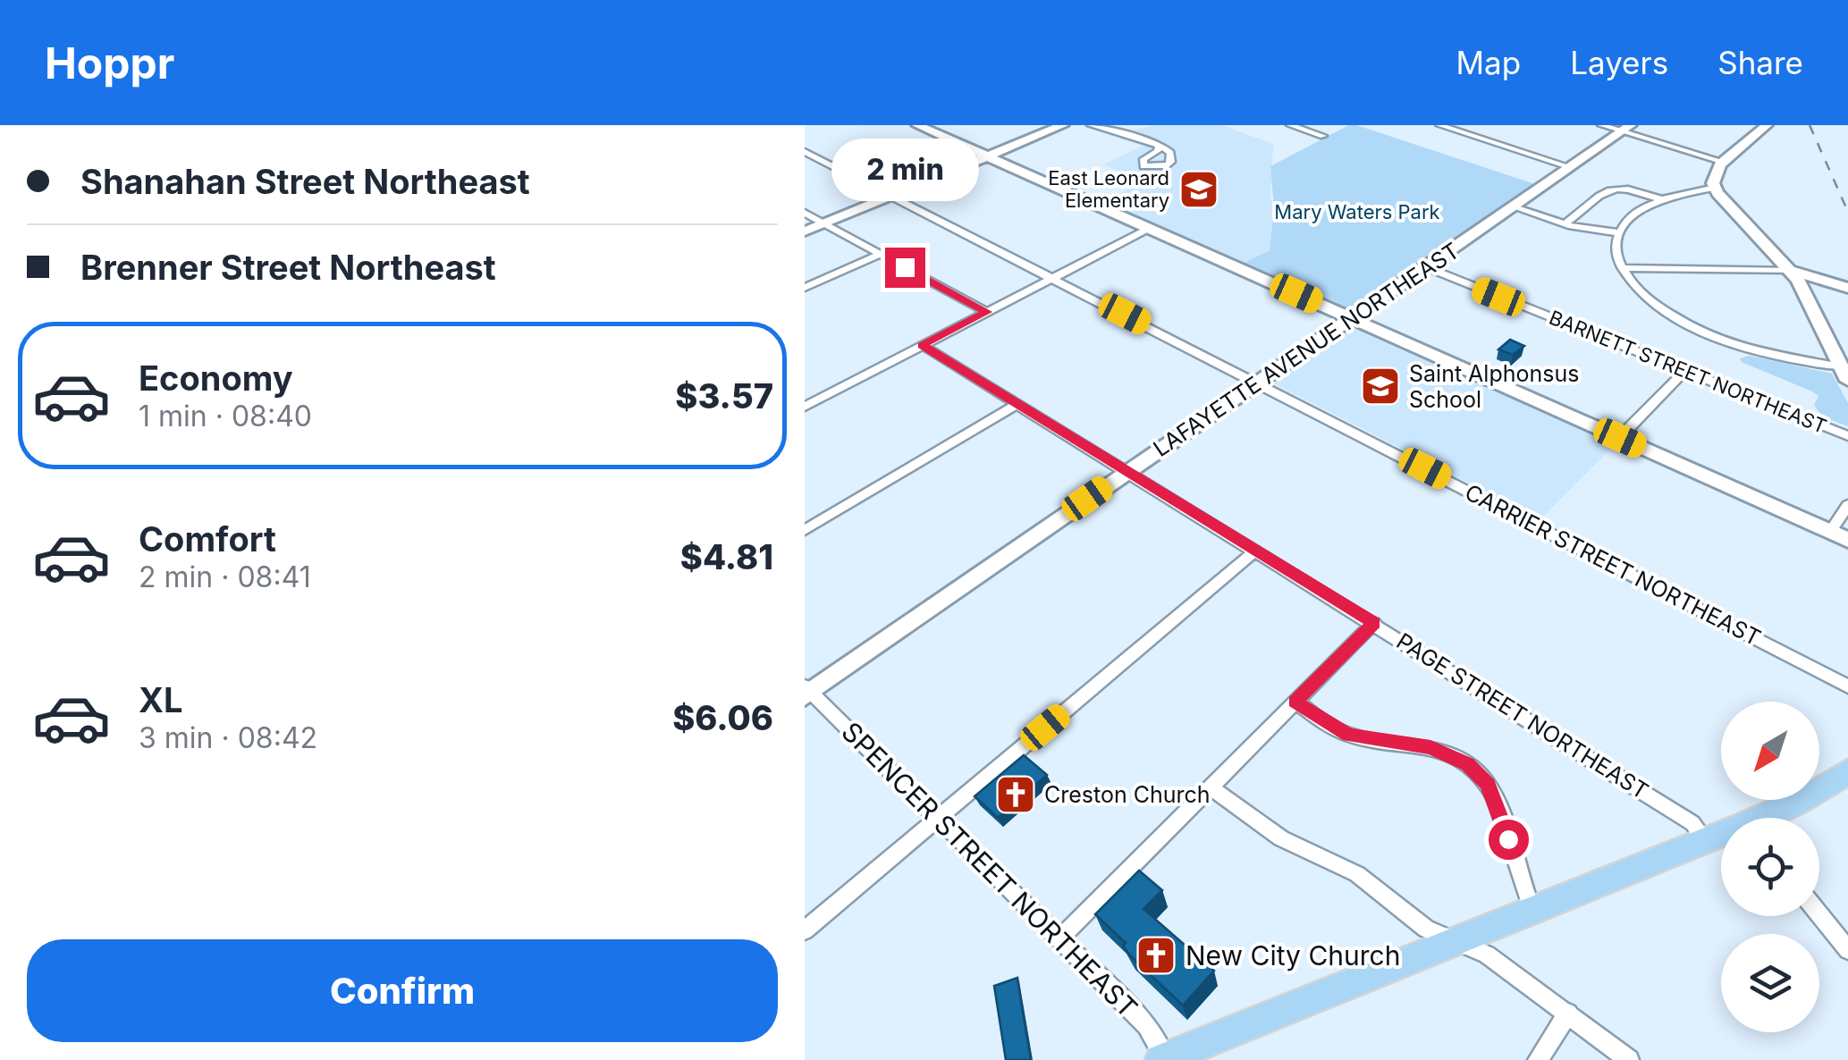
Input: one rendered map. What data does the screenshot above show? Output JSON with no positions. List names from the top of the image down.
{
  "streets": {
    "street": [
      "LAFAYETTE AVENUE NORTHEAST",
      "BARNETT STREET NORTHEAST",
      "CARRIER STREET NORTHEAST",
      "PAGE STREET NORTHEAST",
      "SPENCER STREET NORTHEAST"
    ]
  },
  "crossings": [
    ["LAFAYETTE AVENUE NORTHEAST", "BARNETT STREET NORTHEAST"],
    ["LAFAYETTE AVENUE NORTHEAST", "CARRIER STREET NORTHEAST"],
    ["LAFAYETTE AVENUE NORTHEAST", "PAGE STREET NORTHEAST"],
    ["LAFAYETTE AVENUE NORTHEAST", "SPENCER STREET NORTHEAST"]
  ],
  "parks": ["Mary Waters Park"],
  "places": {
    "school or university": ["East Leonard Elementary", "Saint Alphonsus School"],
    "church": ["Creston Church", "New City Church"]
  },
  "north": "bottom left",
  "page": {
    "header": "Hoppr",
    "nav": ["Map", "Layers", "Share"],
    "banner": ["Shanahan Street Northeast", "Brenner Street Northeast"],
    "bubble": "2 min",
    "list": [
      {
        "name": "Economy",
        "note": "1 min · 08:40",
        "value": "$3.57"
      },
      {
        "name": "Comfort",
        "note": "2 min · 08:41",
        "value": "$4.81"
      },
      {
        "name": "XL",
        "note": "3 min · 08:42",
        "value": "$6.06"
      }
    ],
    "buttons": "Confirm"
  }
}
